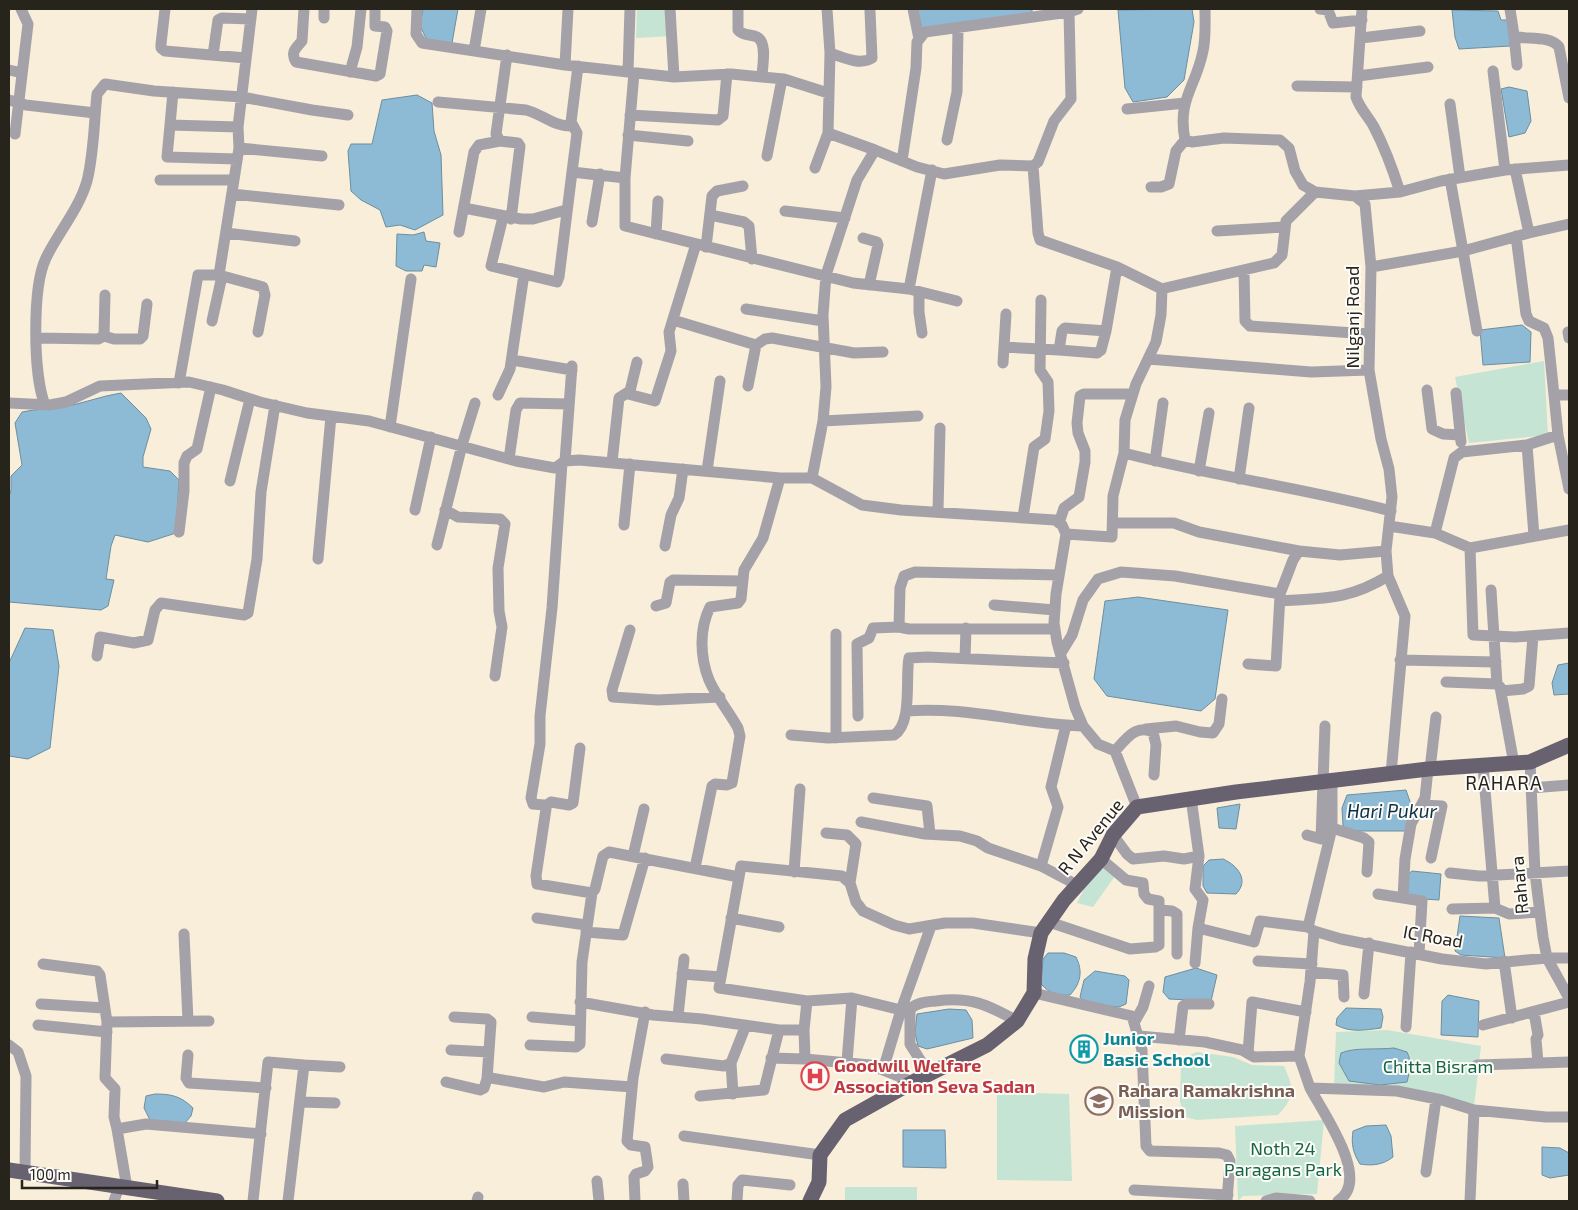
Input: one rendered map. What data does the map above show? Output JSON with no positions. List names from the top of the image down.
{
  "streets": {
    "main road": ["R N Avenue"],
    "street": ["Nilganj Road", "Rahara", "IC Road"]
  },
  "crossings": [
    ["Nilganj Road", "R N Avenue"],
    ["R N Avenue", "Rahara"],
    ["Rahara", "IC Road"]
  ],
  "districts": ["RAHARA"],
  "water": ["Hari Pukur"],
  "parks": ["Chitta Bisram", "Noth 24 Paragans Park"],
  "places": {
    "building": ["Junior Basic School"],
    "hospital": ["Goodwill Welfare Association Seva Sadan"],
    "school or university": ["Rahara Ramakrishna Mission"]
  },
  "scale_bar": "100 m"
}
